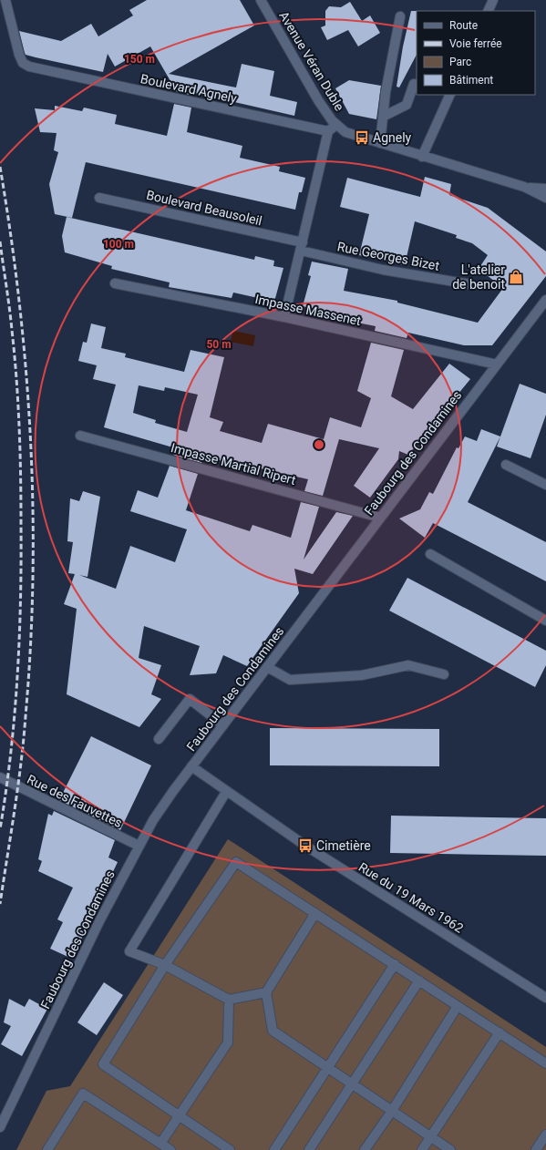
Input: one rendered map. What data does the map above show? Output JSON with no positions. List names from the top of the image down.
{
  "streets": {
    "street": [
      "Avenue Véran Duble",
      "Boulevard Agnely",
      "Boulevard Beausoleil",
      "Rue Georges Bizet",
      "Impasse Massenet",
      "Faubourg des Condamines",
      "Impasse Martial Ripert",
      "Rue des Fauvettes",
      "Rue du 19 Mars 1962"
    ]
  },
  "crossings": [
    ["Boulevard Beausoleil", "Rue Georges Bizet"],
    ["Impasse Massenet", "Faubourg des Condamines"],
    ["Faubourg des Condamines", "Impasse Martial Ripert"],
    ["Faubourg des Condamines", "Rue des Fauvettes"],
    ["Faubourg des Condamines", "Rue du 19 Mars 1962"]
  ],
  "places": {
    "bus stop": ["Agnely", "Cimetière"],
    "shop": ["L'atelier de benoit"]
  },
  "legend": [
    "Route",
    "Voie ferrée",
    "Parc",
    "Bâtiment"
  ],
  "rings": ["150 m", "100 m", "50 m"]
}
